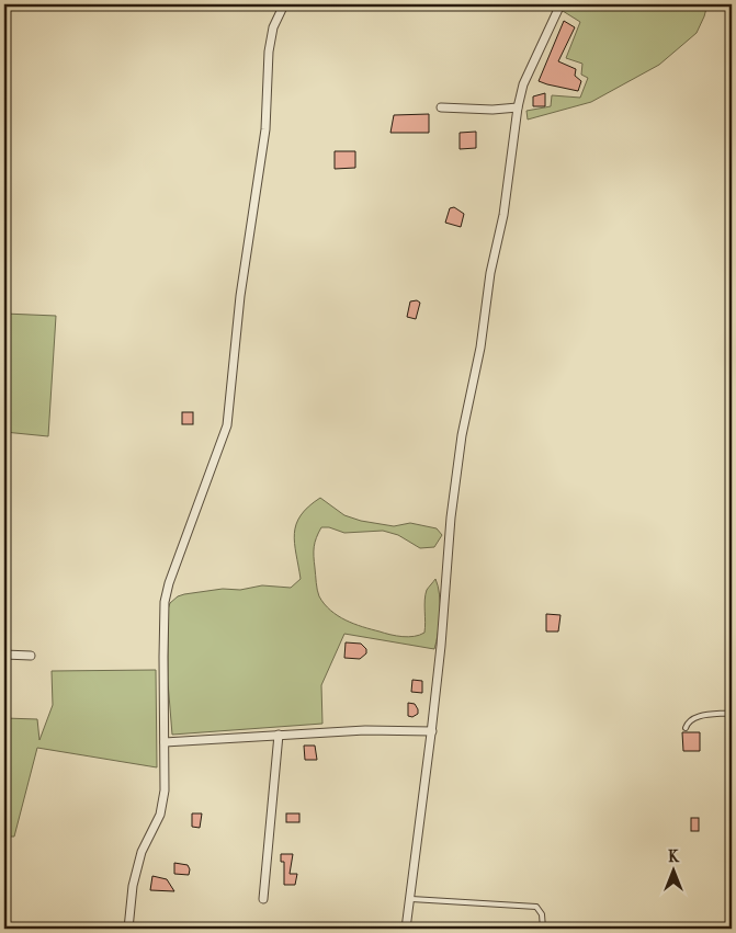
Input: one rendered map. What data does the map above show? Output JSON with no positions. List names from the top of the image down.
{
  "north": "top"
}
